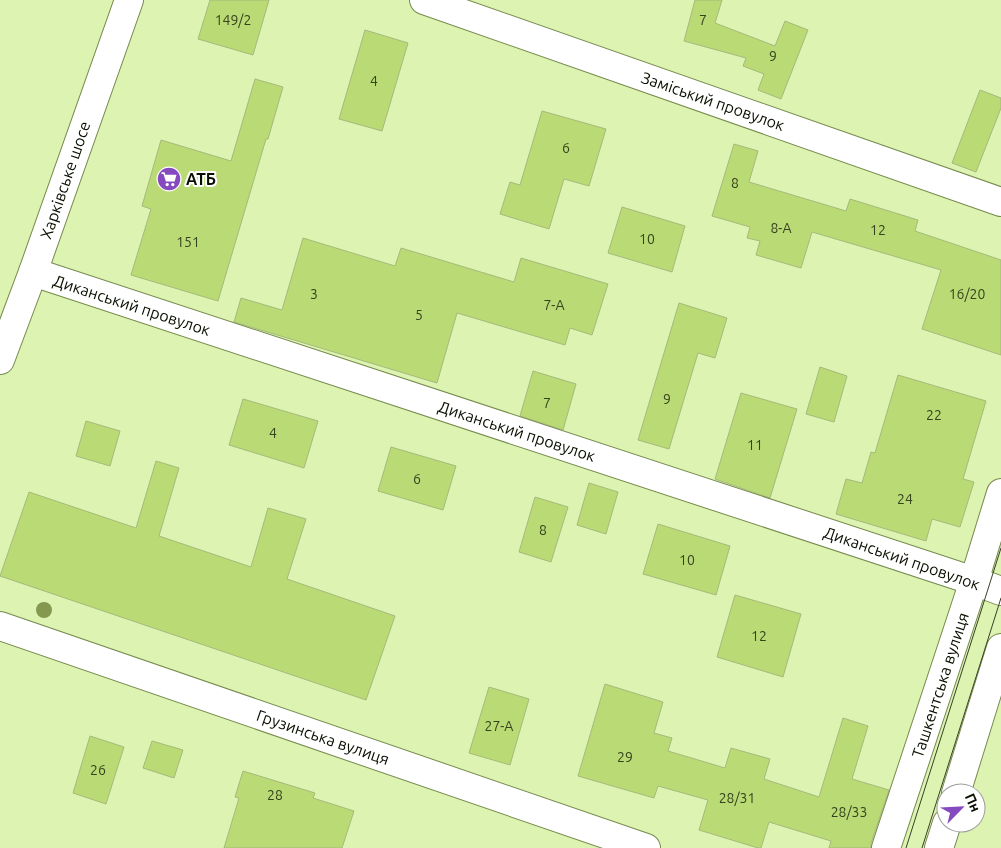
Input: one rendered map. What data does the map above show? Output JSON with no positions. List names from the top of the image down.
{
  "streets": {
    "street": [
      "Заміський провулок",
      "Харківське шосе",
      "Диканський провулок",
      "Ташкентська вулиця",
      "Грузинська вулиця"
    ]
  },
  "crossings": [
    ["Харківське шосе", "Диканський провулок"],
    ["Диканський провулок", "Ташкентська вулиця"]
  ],
  "places": {
    "supermarket": ["АТБ"]
  },
  "house_numbers": [
    "149/2",
    "7",
    "9",
    "4",
    "6",
    "8",
    "8-А",
    "12",
    "10",
    "151",
    "3",
    "16/20",
    "7-А",
    "5",
    "9",
    "7",
    "22",
    "4",
    "11",
    "6",
    "24",
    "8",
    "10",
    "12",
    "27-А",
    "29",
    "26",
    "28",
    "28/31",
    "28/33"
  ],
  "north": "top right"
}
